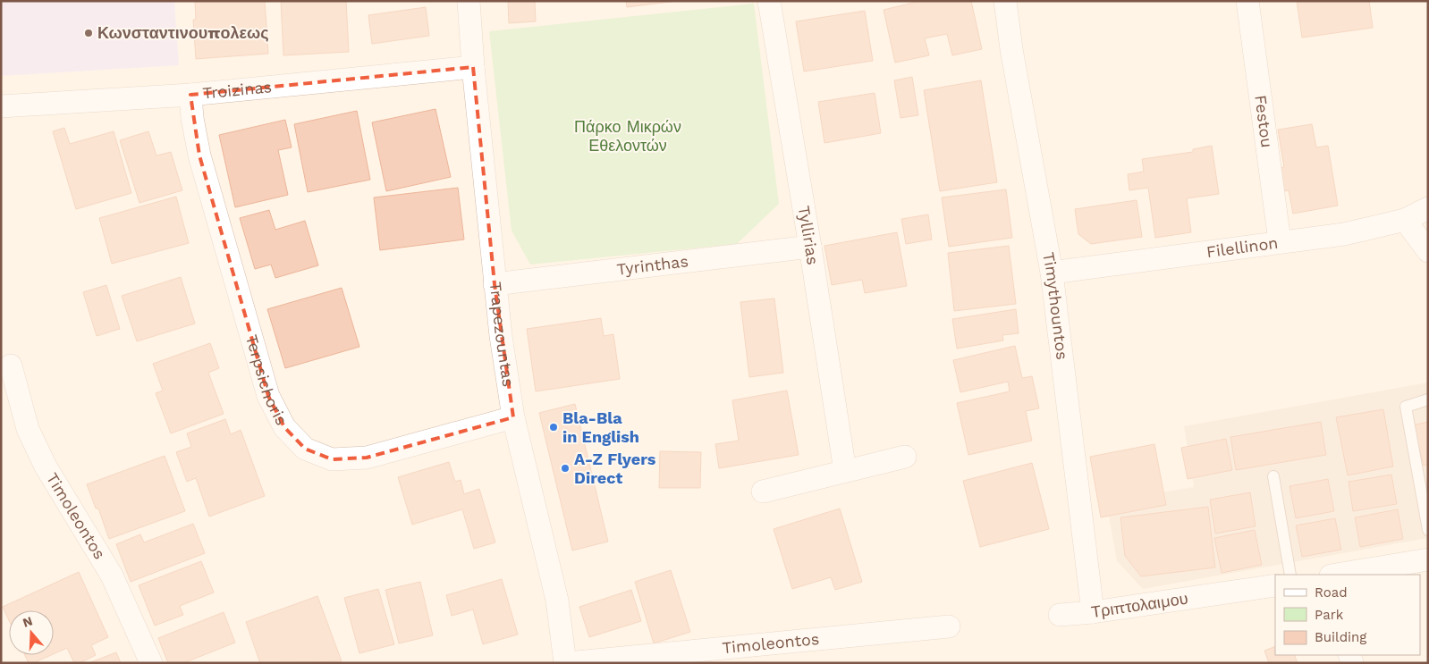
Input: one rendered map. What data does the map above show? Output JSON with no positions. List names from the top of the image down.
{
  "streets": {
    "street": [
      "Troizinas",
      "Festou",
      "Tyllirias",
      "Filellinon",
      "Tyrinthas",
      "Timythountos",
      "Trapezountas",
      "Terpsichoris",
      "Timoleontos",
      "Τριπτολαιμου"
    ]
  },
  "crossings": [
    ["Troizinas", "Trapezountas"],
    ["Troizinas", "Terpsichoris"],
    ["Festou", "Filellinon"],
    ["Tyllirias", "Tyrinthas"],
    ["Filellinon", "Timythountos"],
    ["Tyrinthas", "Trapezountas"],
    ["Timythountos", "Τριπτολαιμου"],
    ["Trapezountas", "Terpsichoris"],
    ["Trapezountas", "Timoleontos"]
  ],
  "parks": ["Πάρκο Μικρών Εθελοντών"],
  "places": ["Κωνσταντινουπολεως", "Bla-Bla in English", "A-Z Flyers Direct"],
  "legend": ["Road", "Park", "Building"],
  "north": "top"
}
